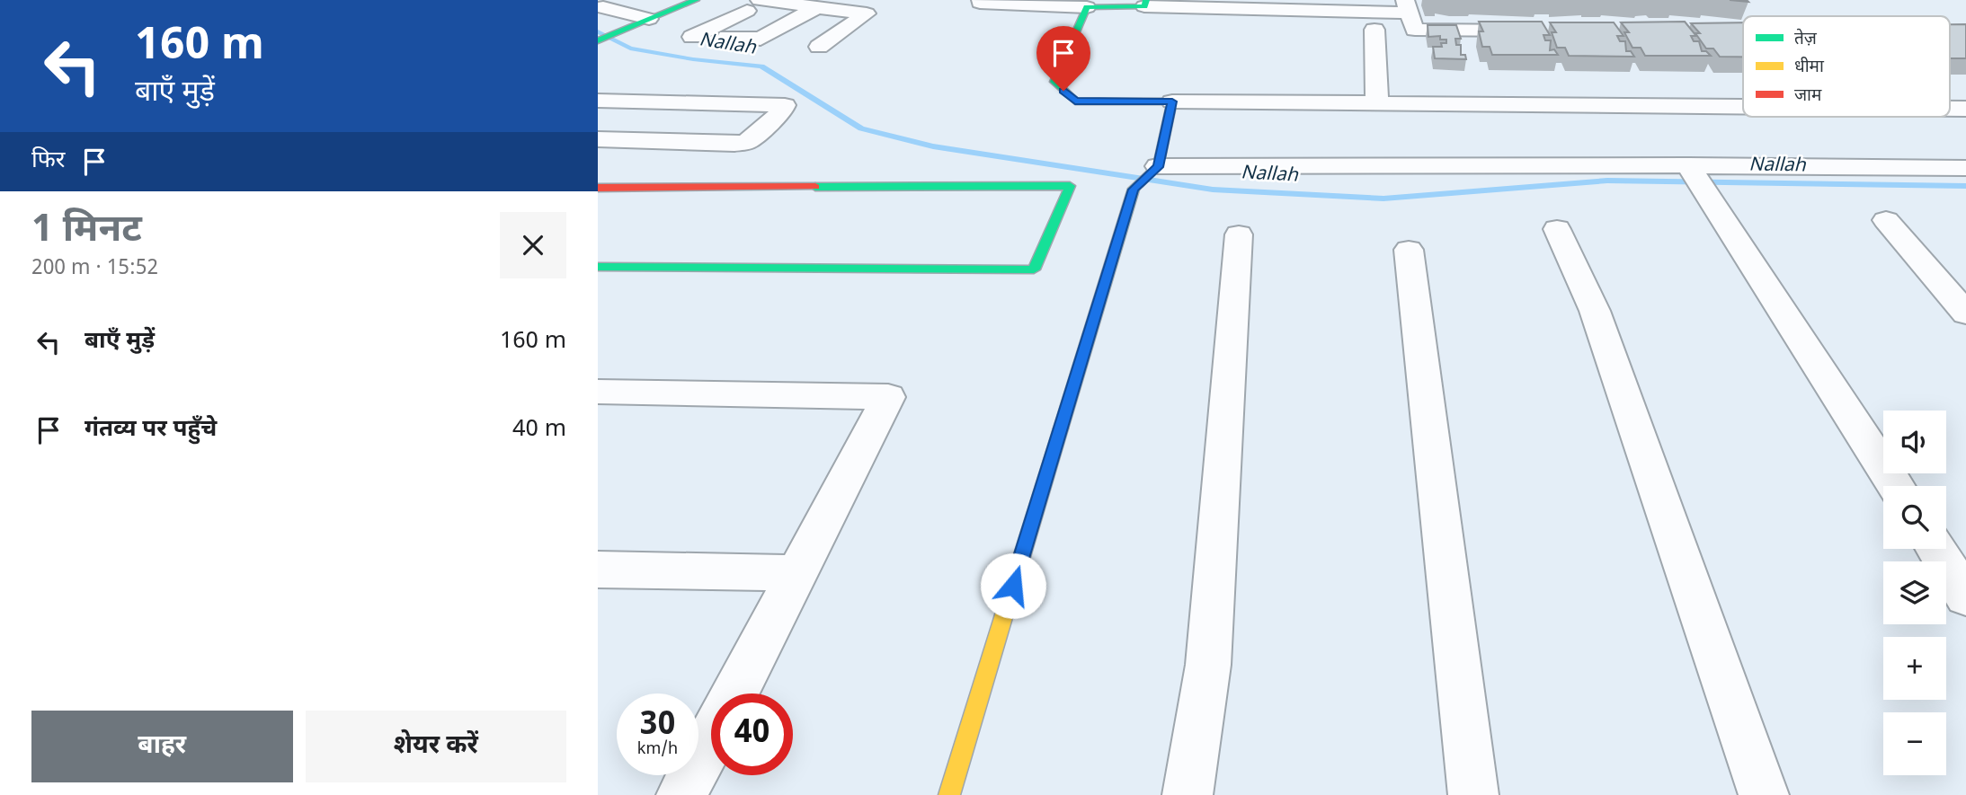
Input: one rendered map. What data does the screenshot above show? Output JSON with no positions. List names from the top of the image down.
{
  "water": ["Nallah"],
  "legend": ["तेज़", "धीमा", "जाम"],
  "page": {
    "turn": ["160 m", "बाएँ मुड़ें"],
    "then": "फिर",
    "heading": ["1 मिनट", "200 m · 15:52"],
    "list": [
      {
        "name": "बाएँ मुड़ें",
        "value": "160 m"
      },
      {
        "name": "गंतव्य पर पहुँचे",
        "value": "40 m"
      }
    ],
    "map_buttons": ["+", "−"],
    "speed": "30 km/h",
    "limit": "40",
    "buttons": ["बाहर", "शेयर करें"]
  }
}
